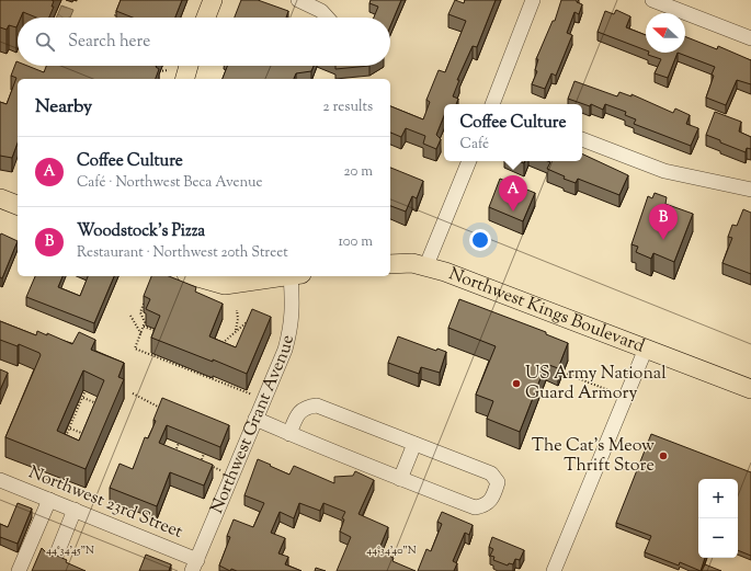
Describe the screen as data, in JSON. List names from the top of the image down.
{
  "streets": {
    "main road": ["Northwest Kings Boulevard"],
    "street": ["Northwest Grant Avenue", "Northwest 23rd Street"]
  },
  "crossings": [
    ["Northwest Grant Avenue", "Northwest 23rd Street"]
  ],
  "places": ["US Army National Guard Armory", "The Cat's Meow Thrift Store"],
  "north": "left",
  "page": {
    "search": "Search here",
    "heading": ["Nearby", "2 results"],
    "popup": ["Coffee Culture", "Café"],
    "list": [
      {
        "mark": "A",
        "name": "Coffee Culture",
        "note": "Café · Northwest Beca Avenue",
        "value": "20 m"
      },
      {
        "mark": "B",
        "name": "Woodstock's Pizza",
        "note": "Restaurant · Northwest 20th Street",
        "value": "100 m"
      }
    ],
    "pins": ["A", "B"],
    "map_buttons": ["+", "−"]
  },
  "coordinates": ["44°34'45\"N", "44°34'40\"N"]
}
